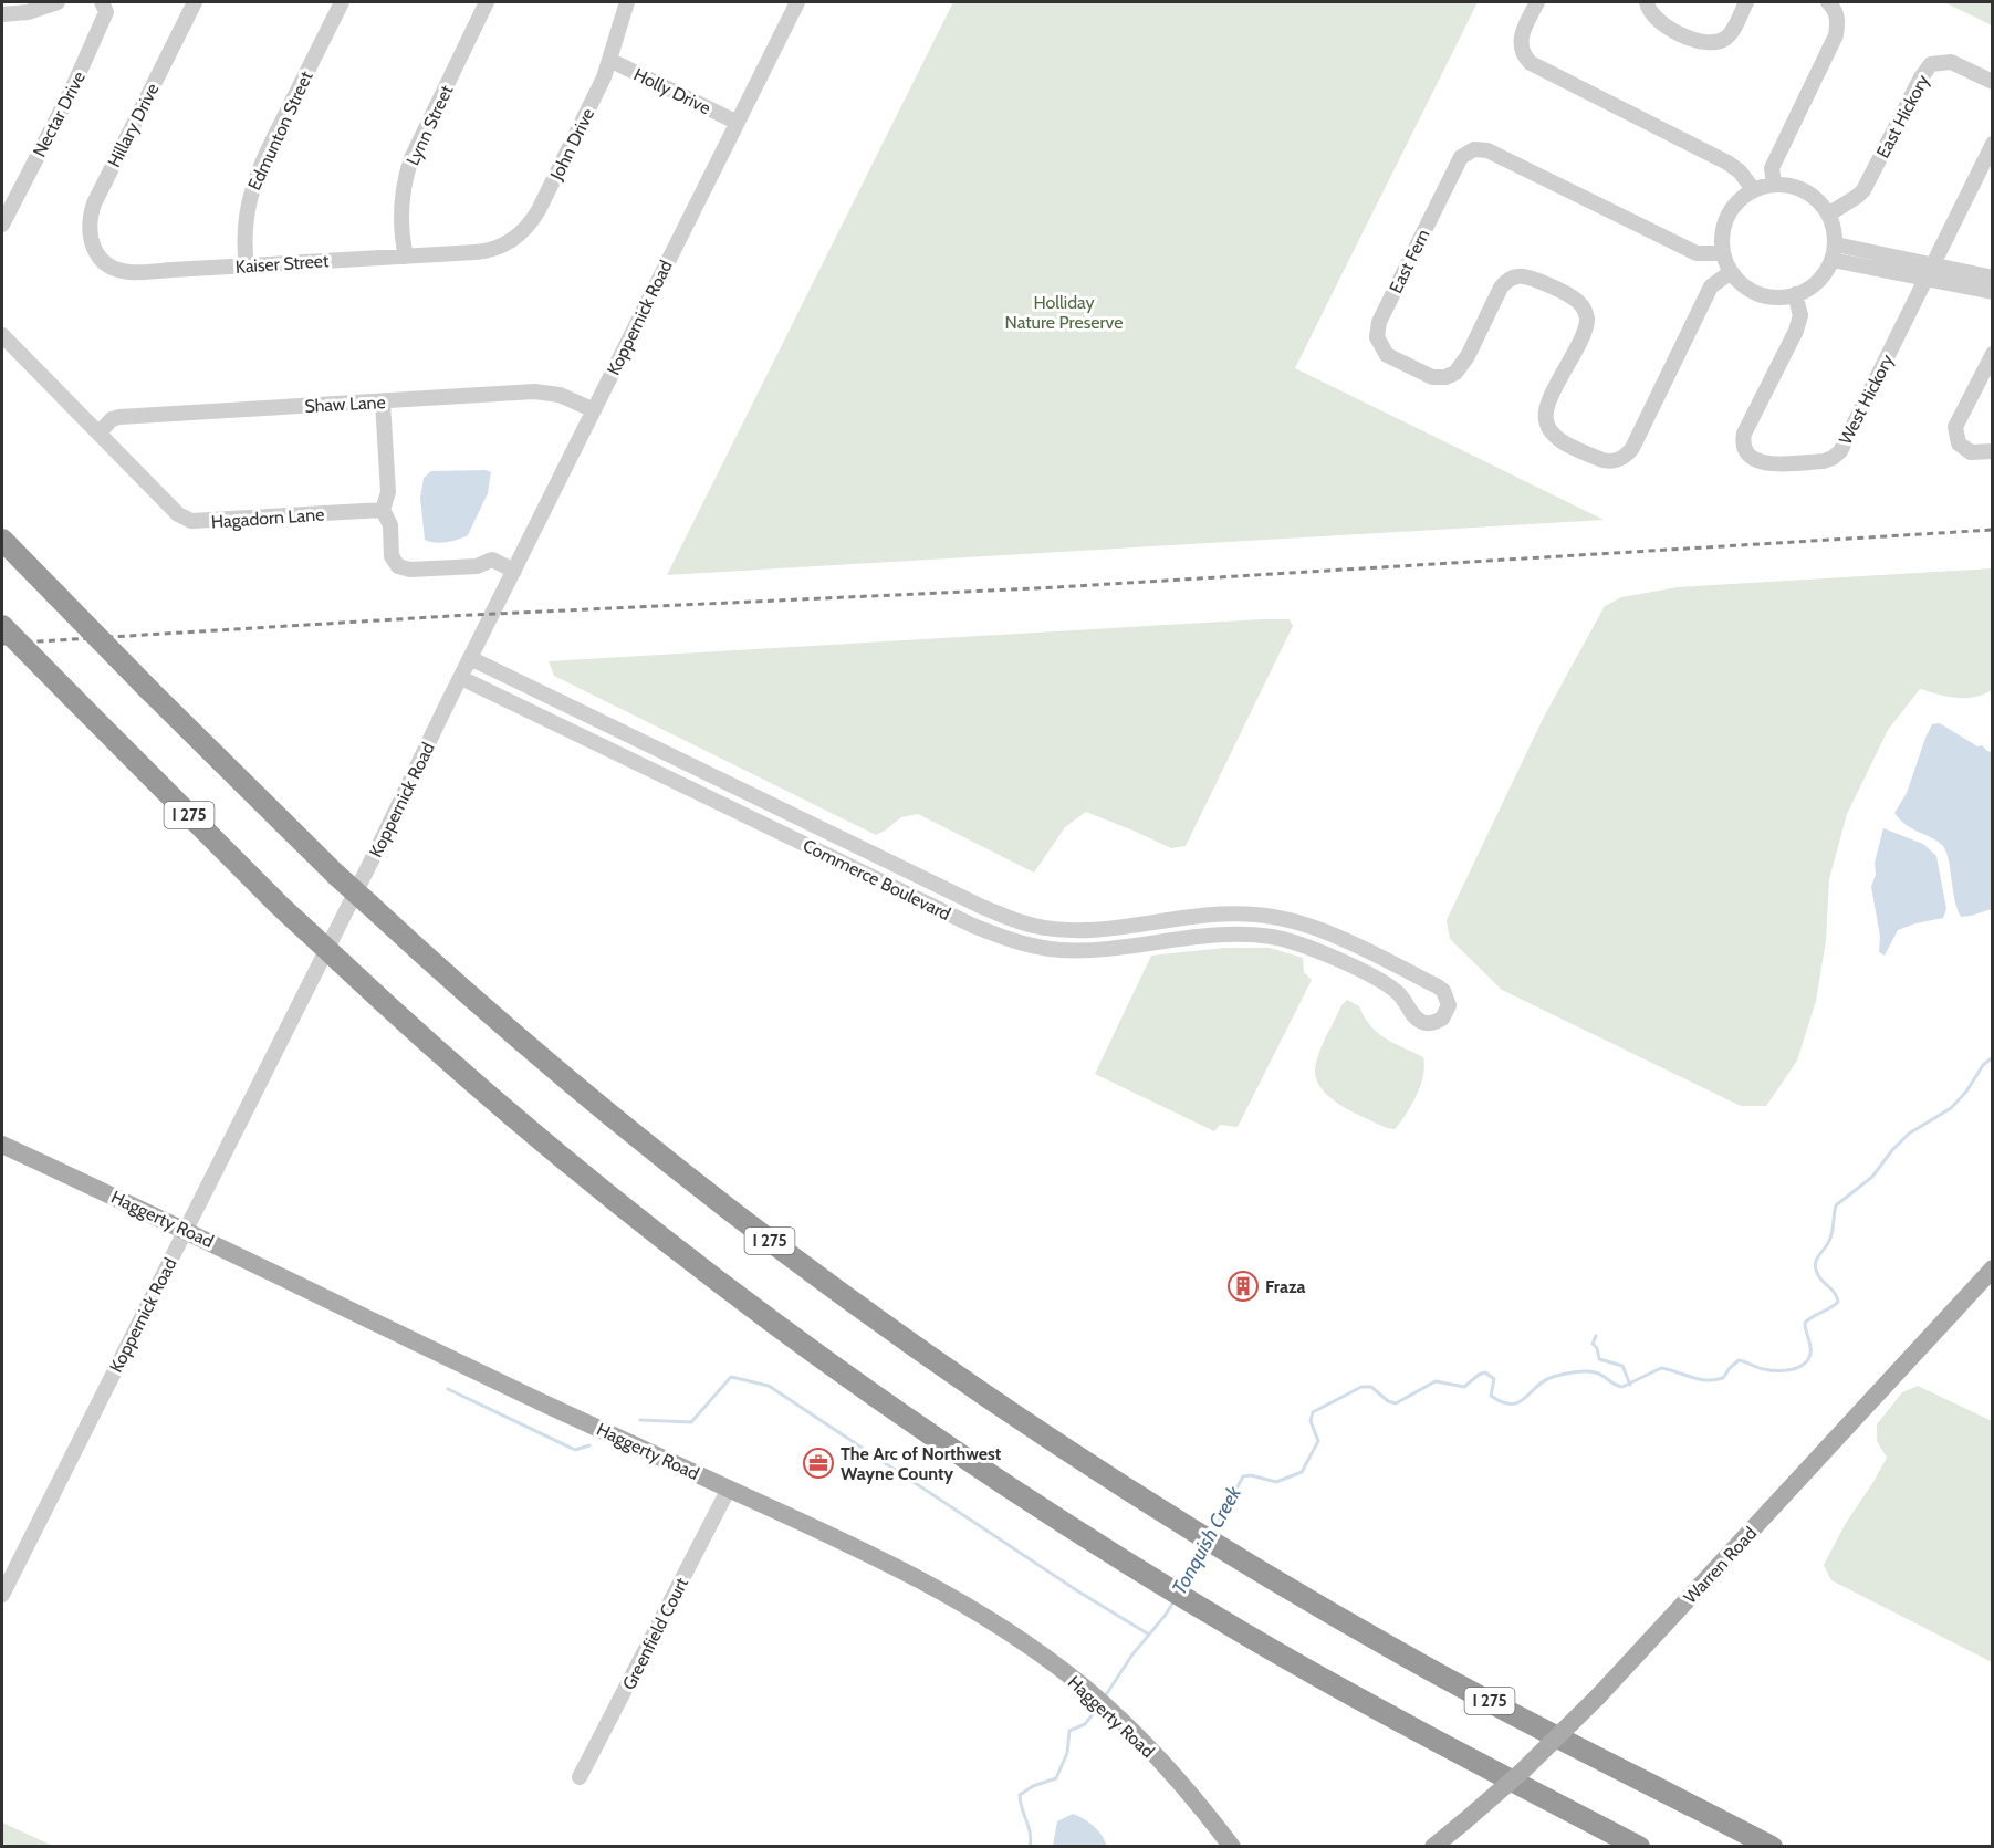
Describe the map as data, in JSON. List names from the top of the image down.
{
  "streets": {
    "highway": ["I 275"],
    "main road": ["Haggerty Road", "Warren Road"],
    "street": [
      "Holly Drive",
      "Nectar Drive",
      "East Hickory",
      "Hillary Drive",
      "Lynn Street",
      "Edmunton Street",
      "John Drive",
      "East Fern",
      "Kaiser Street",
      "Koppernick Road",
      "West Hickory",
      "Shaw Lane",
      "Hagadorn Lane",
      "Commerce Boulevard",
      "Greenfield Court"
    ]
  },
  "crossings": [
    ["Holly Drive", "John Drive"],
    ["Holly Drive", "Koppernick Road"],
    ["East Hickory", "East Fern"],
    ["East Hickory", "West Hickory"],
    ["Hillary Drive", "Kaiser Street"],
    ["Lynn Street", "Kaiser Street"],
    ["Edmunton Street", "Kaiser Street"],
    ["John Drive", "Kaiser Street"],
    ["East Fern", "West Hickory"],
    ["Koppernick Road", "Shaw Lane"],
    ["Koppernick Road", "Commerce Boulevard"],
    ["Koppernick Road", "Haggerty Road"],
    ["Shaw Lane", "Hagadorn Lane"],
    ["Haggerty Road", "Greenfield Court"]
  ],
  "water": ["Tonquish Creek"],
  "parks": ["Holliday Nature Preserve"],
  "places": {
    "building": ["Fraza"],
    "office": ["The Arc of Northwest Wayne County"]
  }
}
